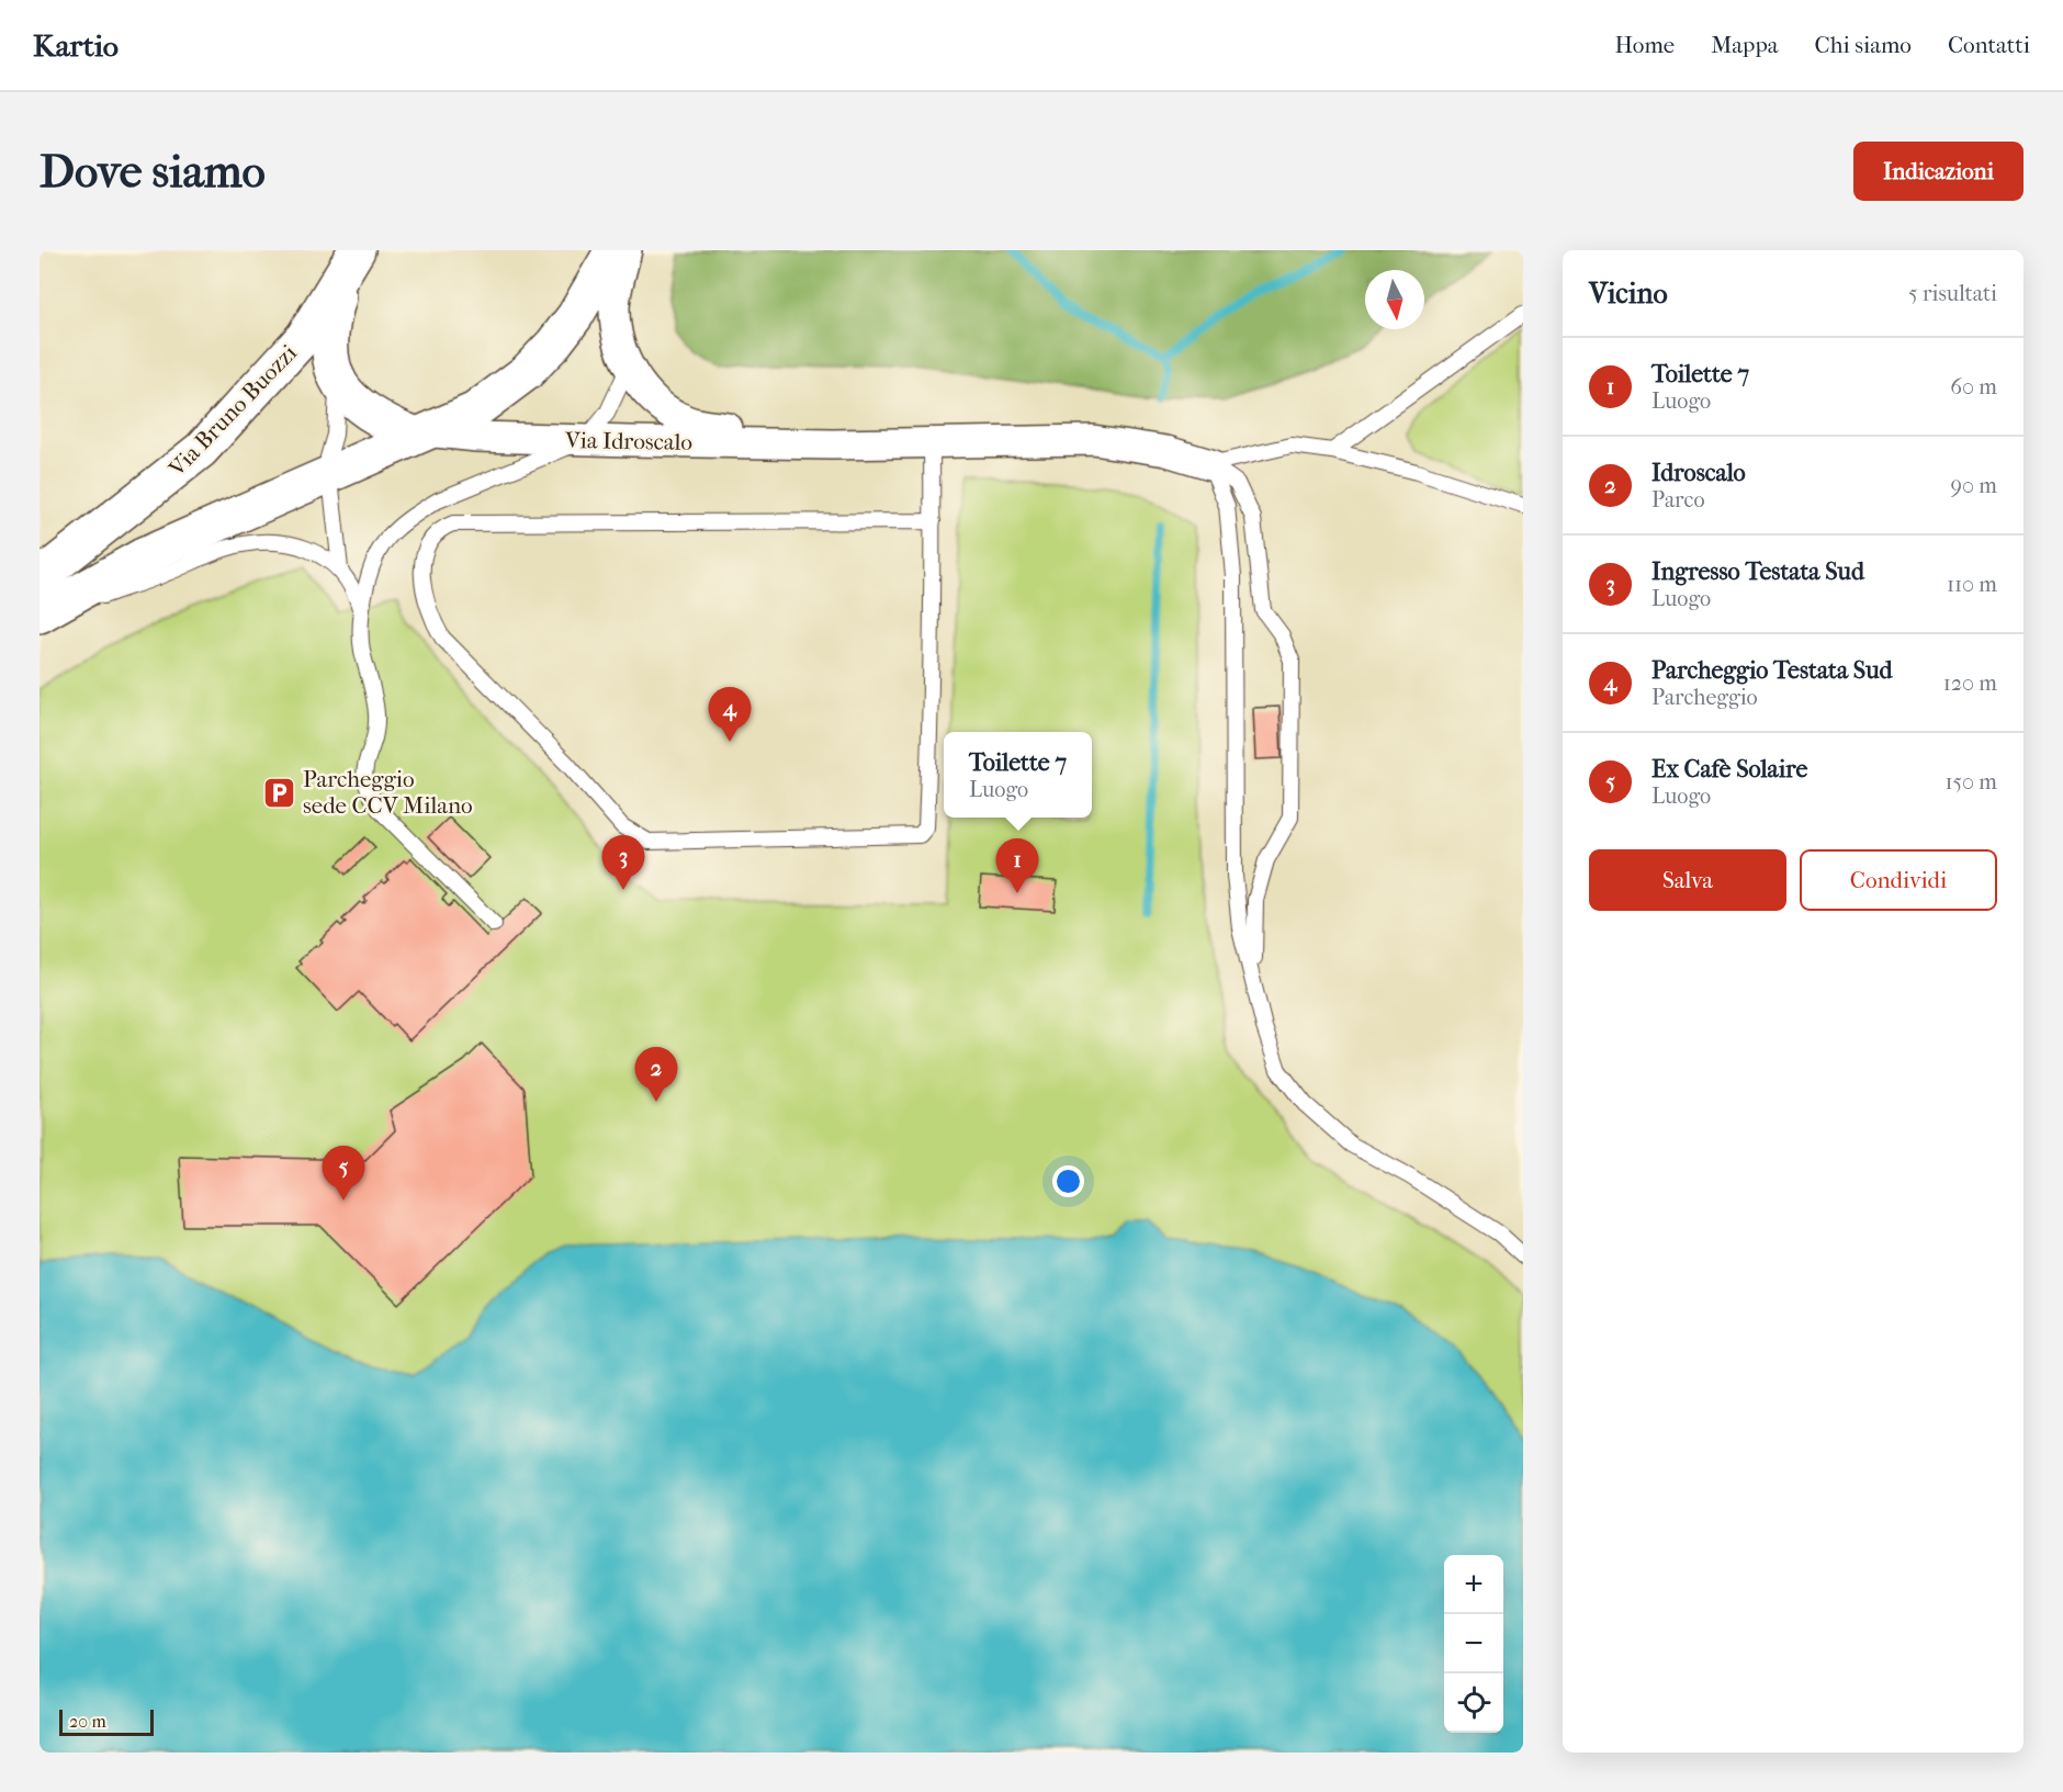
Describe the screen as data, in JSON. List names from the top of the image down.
{
  "streets": {
    "main road": ["Via Bruno Buozzi"],
    "street": ["Via Idroscalo"]
  },
  "places": {
    "parking": ["Parcheggio sede CCV Milano"]
  },
  "scale_bar": "20 m",
  "north": "bottom",
  "page": {
    "header": "Kartio",
    "nav": [
      "Home",
      "Mappa",
      "Chi siamo",
      "Contatti"
    ],
    "buttons": [
      "Indicazioni",
      ["Salva", "Condividi"]
    ],
    "title": "Dove siamo",
    "heading": ["Vicino", "5 risultati"],
    "list": [
      {
        "mark": "1",
        "name": "Toilette 7",
        "note": "Luogo",
        "value": "60 m"
      },
      {
        "mark": "2",
        "name": "Idroscalo",
        "note": "Parco",
        "value": "90 m"
      },
      {
        "mark": "3",
        "name": "Ingresso Testata Sud",
        "note": "Luogo",
        "value": "110 m"
      },
      {
        "mark": "4",
        "name": "Parcheggio Testata Sud",
        "note": "Parcheggio",
        "value": "120 m"
      },
      {
        "mark": "5",
        "name": "Ex Cafè Solaire",
        "note": "Luogo",
        "value": "150 m"
      }
    ],
    "pins": [
      "4",
      "3",
      "1",
      "2",
      "5"
    ],
    "popup": ["Toilette 7", "Luogo"],
    "map_buttons": ["+", "−"],
    "scale": "20 m"
  }
}
